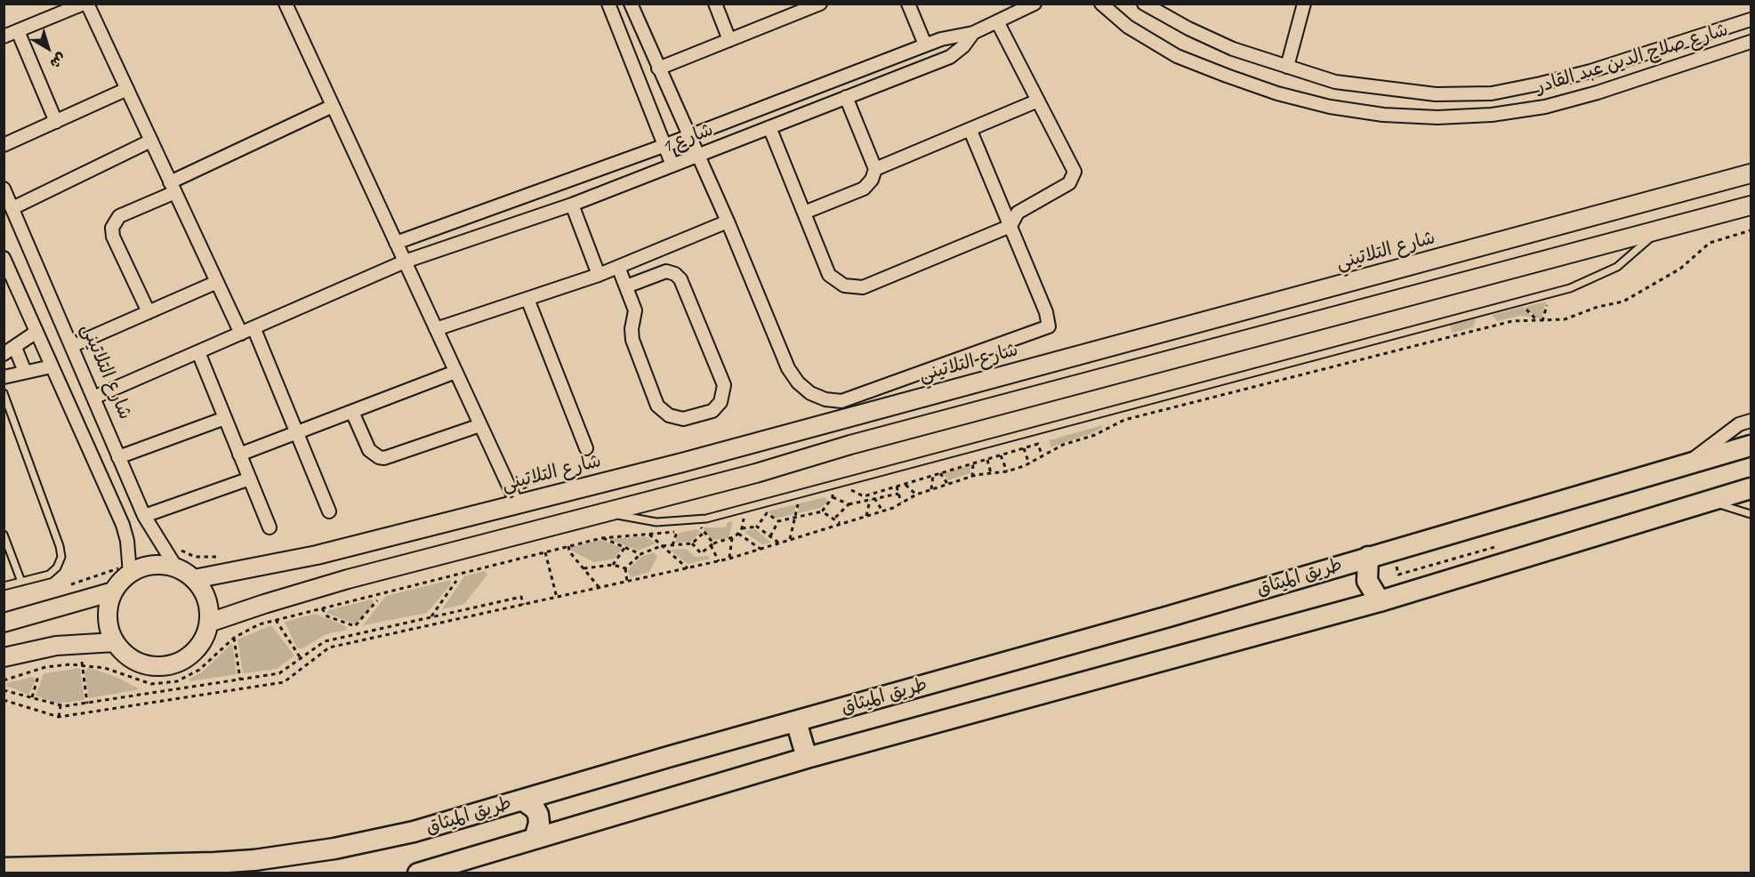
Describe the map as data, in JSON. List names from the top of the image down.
{
  "streets": {
    "main road": ["شارع التلاتيني", "طريق الميثاق"],
    "street": ["شارع صلاح الدين عبد القادر", "شارع 1"]
  },
  "crossings": [
    ["شارع 1", "شارع التلاتيني"]
  ],
  "north": "bottom right"
}
